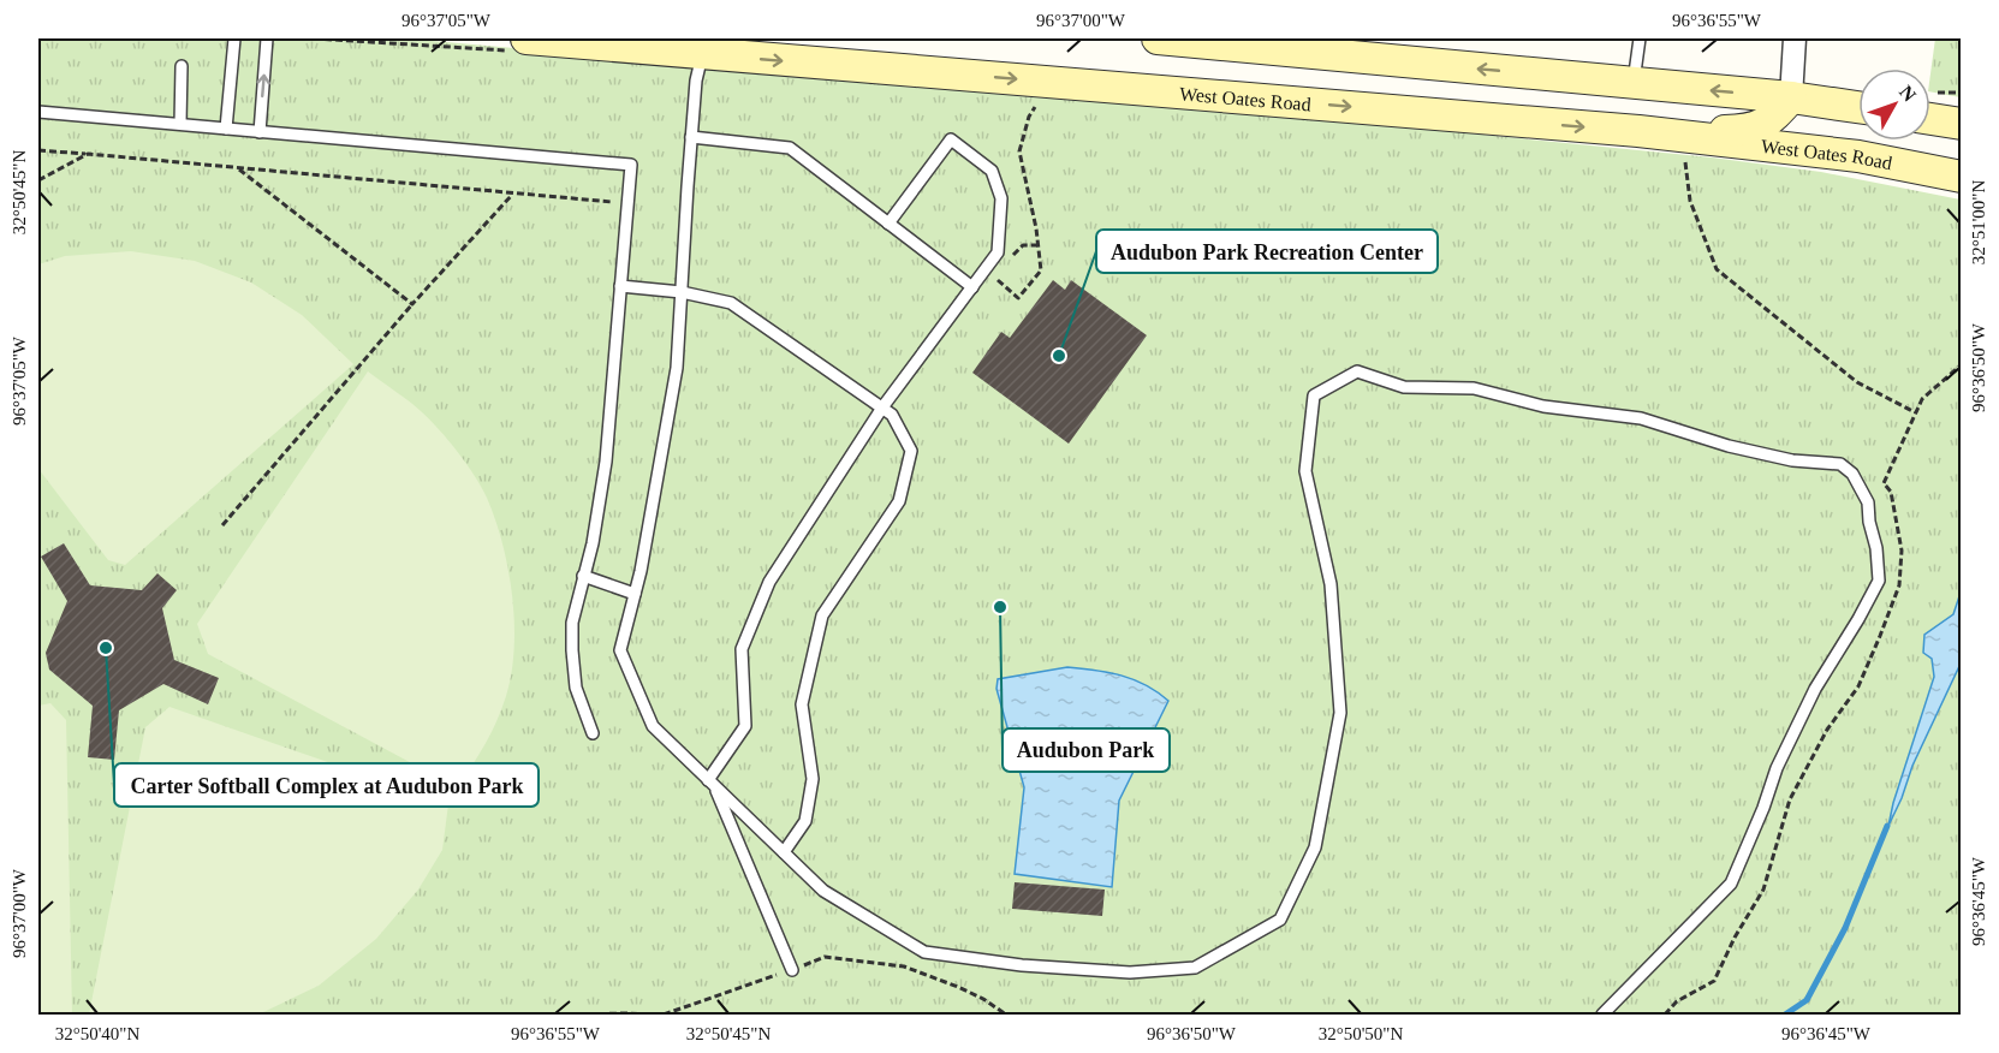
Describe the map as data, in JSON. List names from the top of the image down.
{
  "streets": {
    "main road": ["West Oates Road"]
  },
  "places": ["Audubon Park Recreation Center", "Audubon Park", "Carter Softball Complex at Audubon Park"],
  "north": "top right",
  "coordinates": [
    "96°37'05\"W",
    "96°37'00\"W",
    "96°36'55\"W",
    "32°50'45\"N",
    "32°51'00\"N",
    "96°36'50\"W",
    "96°36'45\"W",
    "32°50'40\"N",
    "32°50'50\"N"
  ]
}
